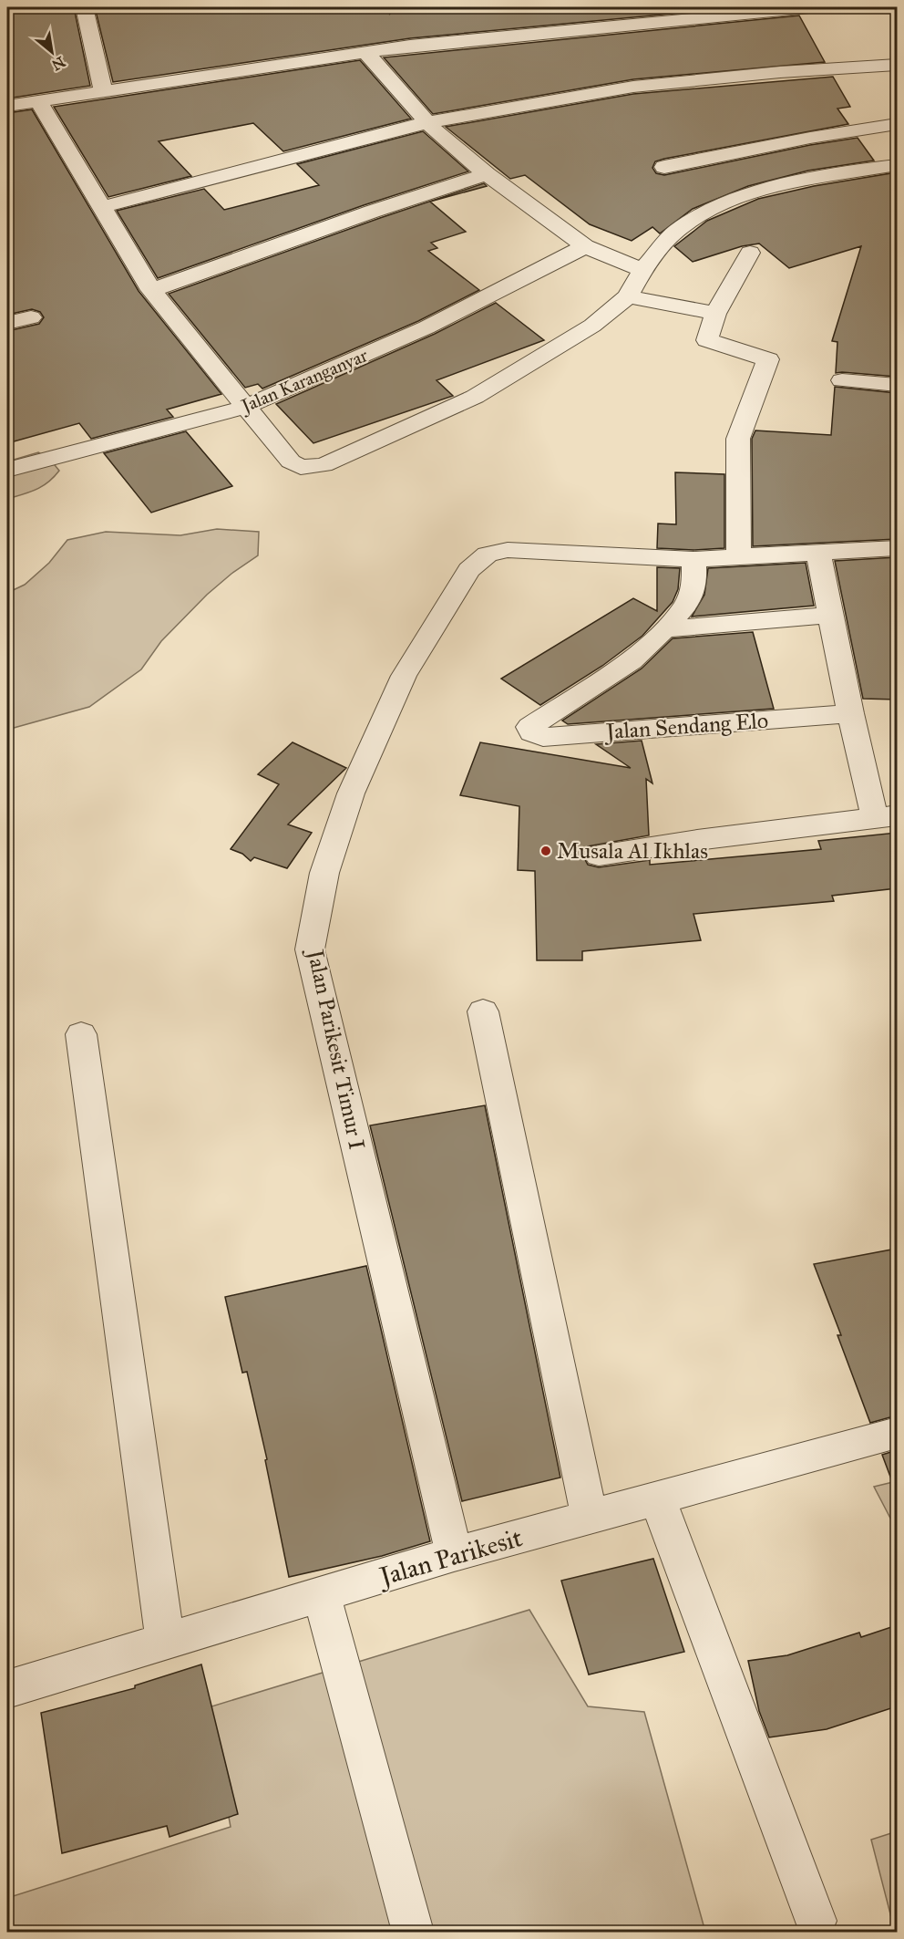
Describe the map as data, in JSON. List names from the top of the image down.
{
  "streets": {
    "street": [
      "Jalan Karanganyar",
      "Jalan Sendang Elo",
      "Jalan Parikesit Timur I",
      "Jalan Parikesit"
    ]
  },
  "crossings": [
    ["Jalan Parikesit Timur I", "Jalan Parikesit"]
  ],
  "places": ["Musala Al Ikhlas"],
  "north": "bottom right"
}
